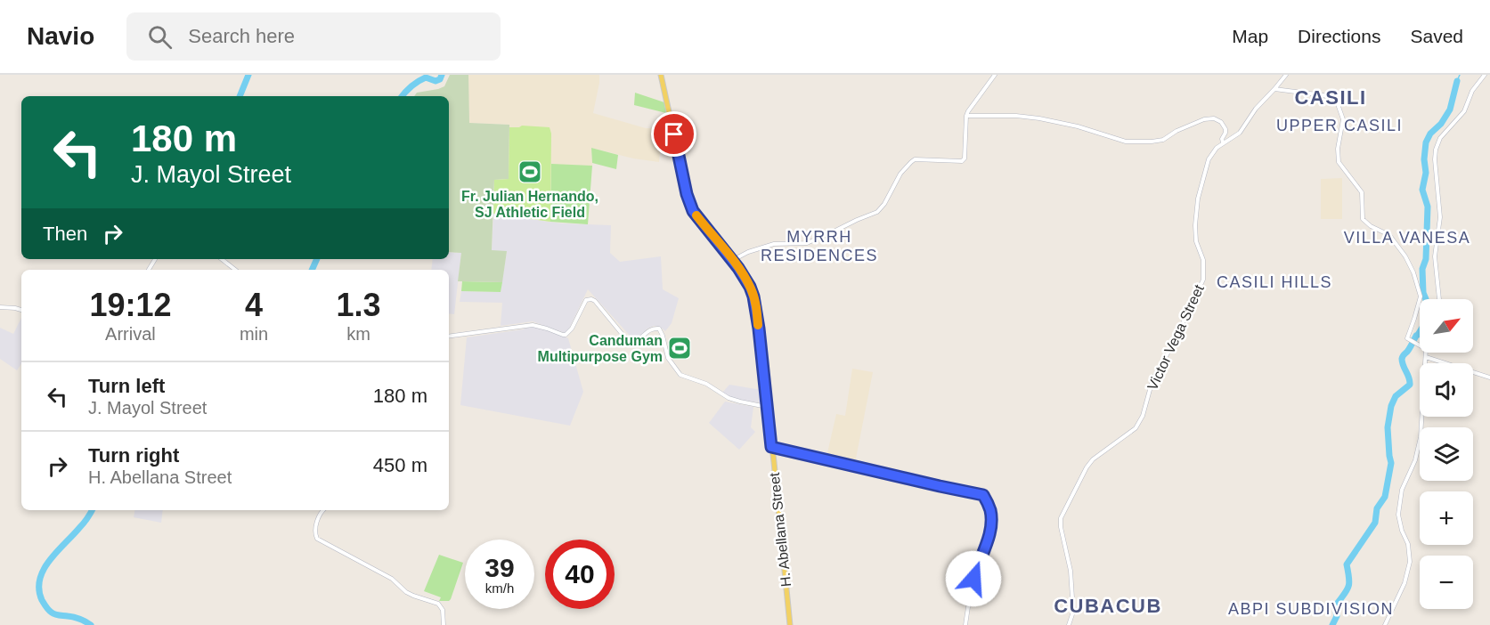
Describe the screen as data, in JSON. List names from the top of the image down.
{
  "streets": {
    "main road": ["H. Abellana Street"],
    "street": ["Victor Vega Street"]
  },
  "districts": [
    "CASILI",
    "UPPER CASILI",
    "MYRRH RESIDENCES",
    "VILLA VANESA",
    "CASILI HILLS",
    "CUBACUB",
    "ABPI SUBDIVISION"
  ],
  "places": {
    "sports": ["Fr. Julian Hernando, SJ Athletic Field", "Canduman Multipurpose Gym"]
  },
  "north": "top right",
  "page": {
    "header": "Navio",
    "search": "Search here",
    "nav": ["Map", "Directions", "Saved"],
    "turn": ["180 m", "J. Mayol Street"],
    "then": "Then",
    "eta": [
      "19:12",
      "Arrival",
      "4",
      "min",
      "1.3",
      "km"
    ],
    "map_buttons": ["+", "−"],
    "list": [
      {
        "name": "Turn left",
        "note": "J. Mayol Street",
        "value": "180 m"
      },
      {
        "name": "Turn right",
        "note": "H. Abellana Street",
        "value": "450 m"
      }
    ],
    "speed": "39 km/h",
    "limit": "40"
  }
}
